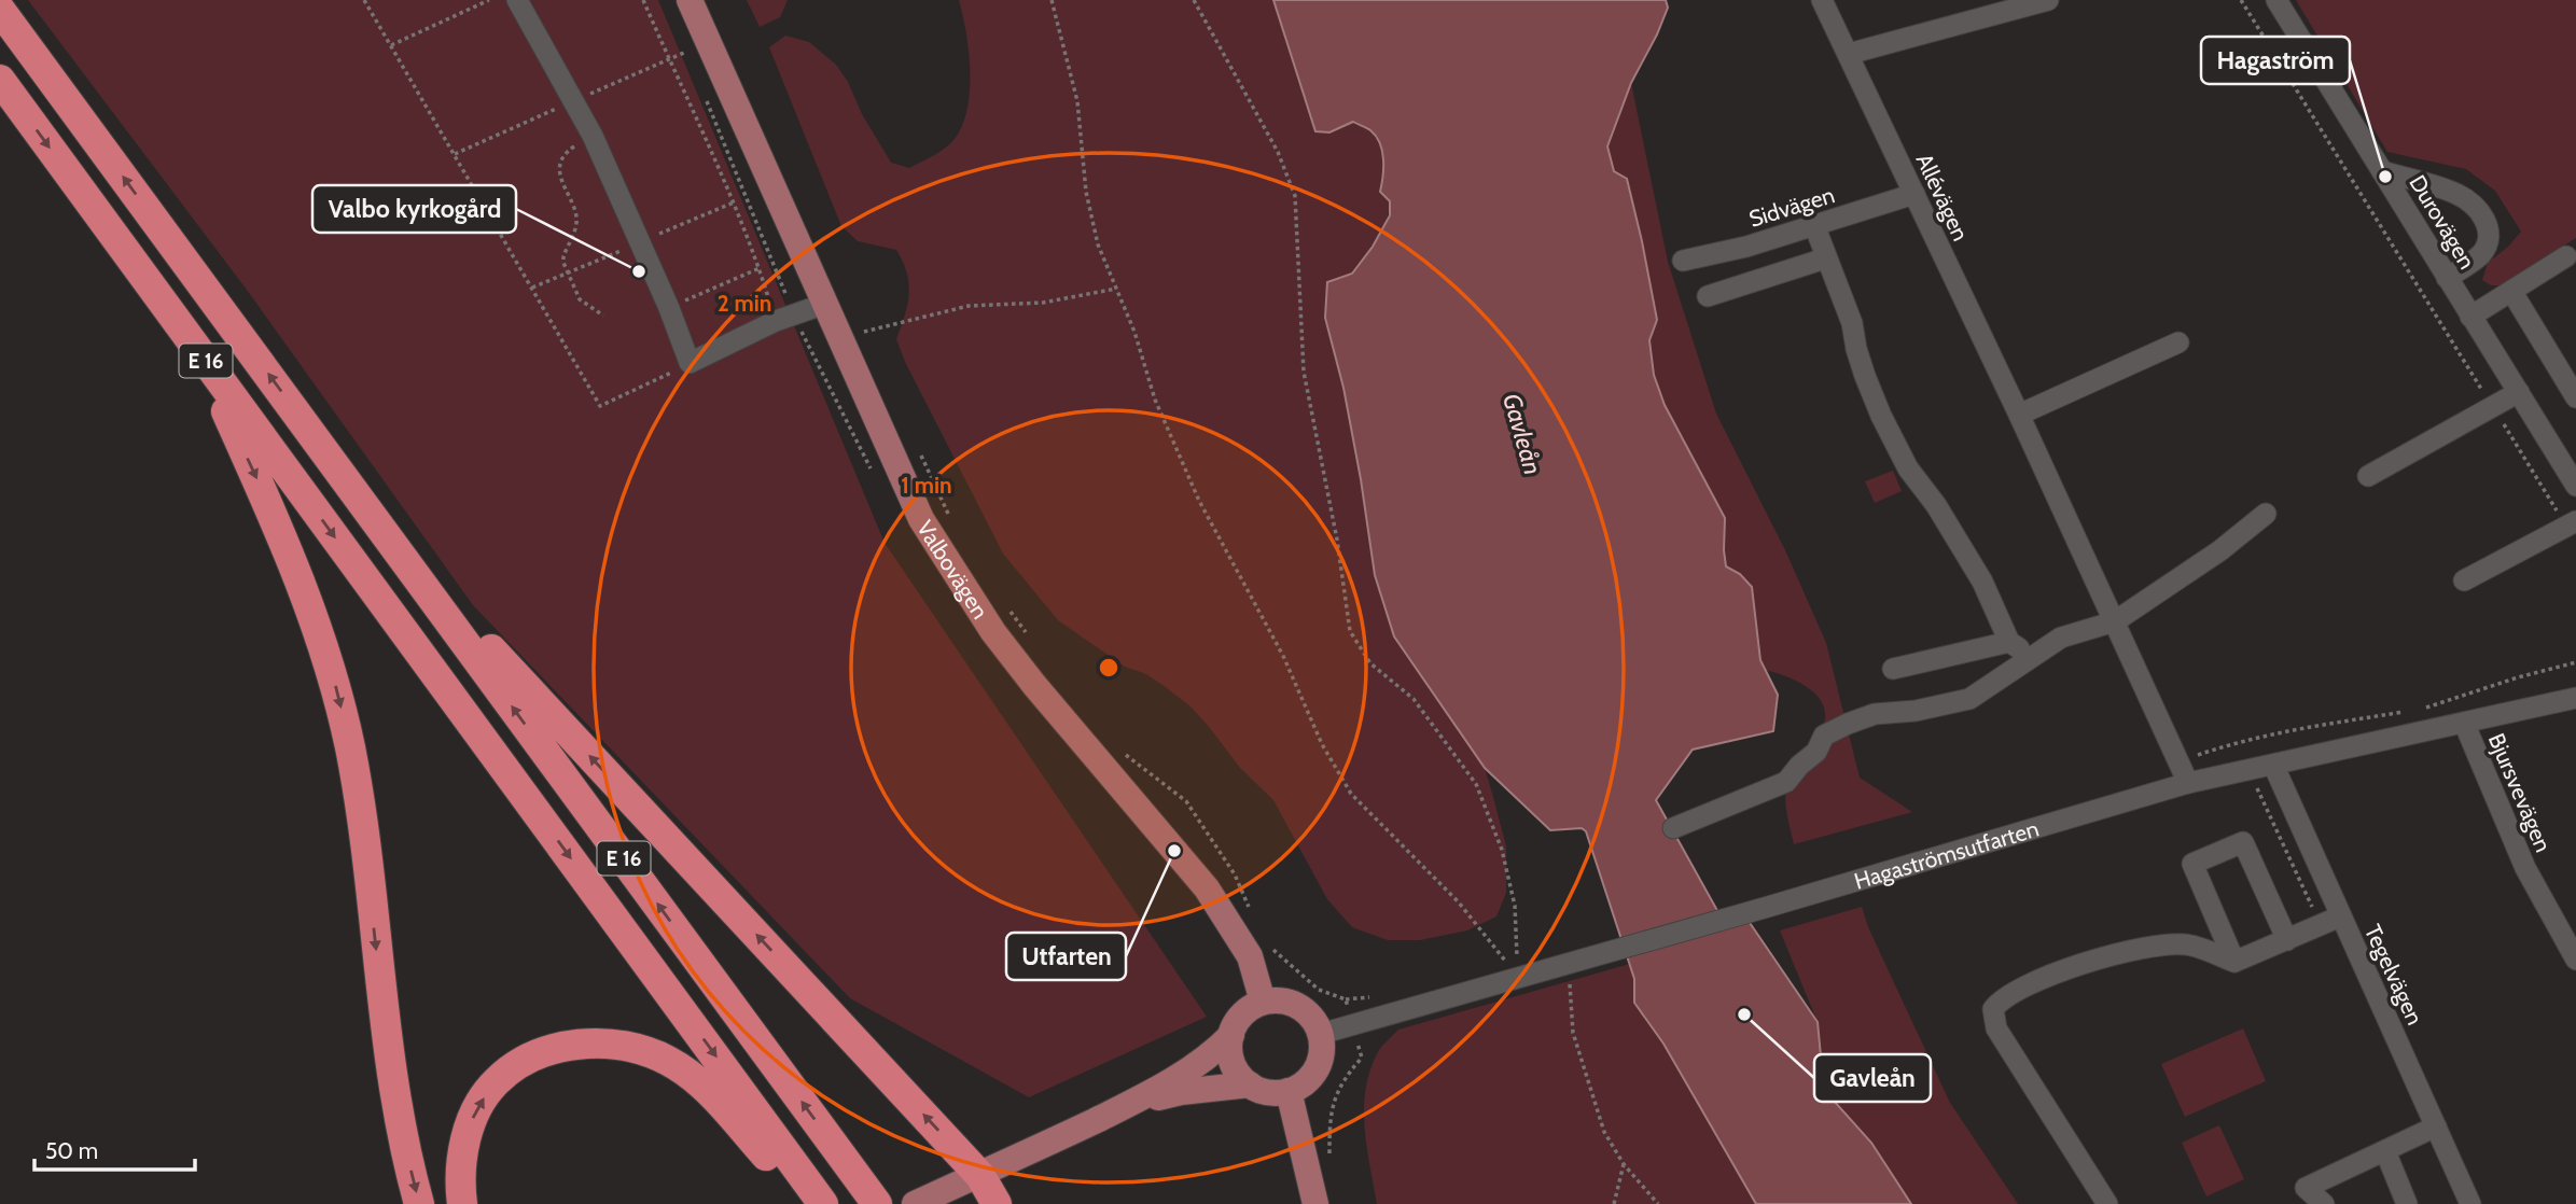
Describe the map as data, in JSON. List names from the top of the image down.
{
  "streets": {
    "highway": ["E 16"],
    "main road": ["Valbovägen"],
    "street": [
      "Allévägen",
      "Sidvägen",
      "Durovägen",
      "Bjursvevägen",
      "Hagaströmsutfarten",
      "Tegelvägen"
    ]
  },
  "crossings": [
    ["Allévägen", "Sidvägen"],
    ["Allévägen", "Hagaströmsutfarten"],
    ["Valbovägen", "Hagaströmsutfarten"],
    ["Bjursvevägen", "Hagaströmsutfarten"],
    ["Hagaströmsutfarten", "Tegelvägen"]
  ],
  "water": ["Gavleån"],
  "places": [
    "Hagaström",
    "Valbo kyrkogård",
    "Utfarten",
    "Gavleån"
  ],
  "scale_bar": "50 m",
  "rings": ["2 min", "1 min"]
}
